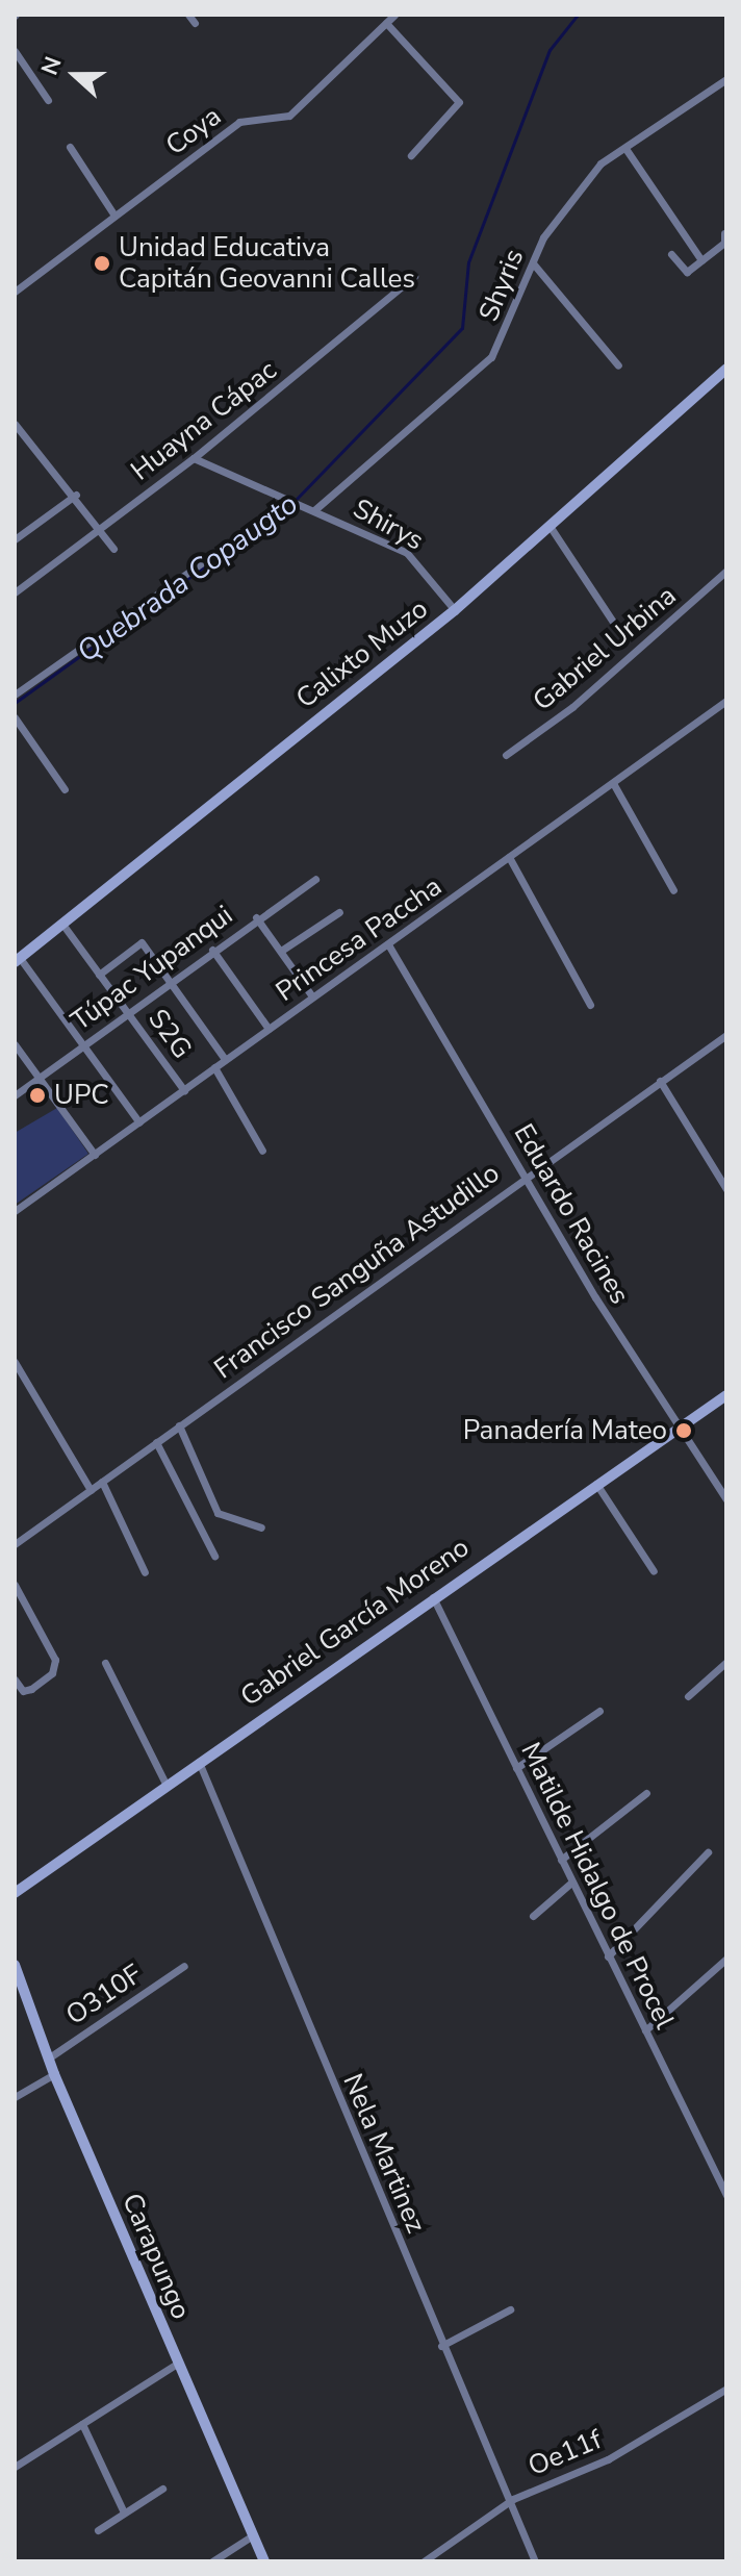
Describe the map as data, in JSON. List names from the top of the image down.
{
  "streets": {
    "street": [
      "Coya",
      "Shyris",
      "Huayna Cápac",
      "Shirys",
      "Gabriel Urbina",
      "Calixto Muzo",
      "Princesa Paccha",
      "Túpac Yupanqui",
      "S2G",
      "Eduardo Racines",
      "Francisco Sanguña Astudillo",
      "Gabriel García Moreno",
      "Matilde Hidalgo de Procel",
      "O310F",
      "Nela Martinez",
      "Carapungo",
      "Oe11f"
    ]
  },
  "crossings": [
    ["Shyris", "Shirys"],
    ["Huayna Cápac", "Shirys"],
    ["Shirys", "Calixto Muzo"],
    ["Calixto Muzo", "S2G"],
    ["Princesa Paccha", "S2G"],
    ["Princesa Paccha", "Eduardo Racines"],
    ["Túpac Yupanqui", "S2G"],
    ["Eduardo Racines", "Francisco Sanguña Astudillo"],
    ["Eduardo Racines", "Gabriel García Moreno"],
    ["Gabriel García Moreno", "Matilde Hidalgo de Procel"],
    ["Gabriel García Moreno", "Nela Martinez"],
    ["O310F", "Carapungo"],
    ["Nela Martinez", "Oe11f"]
  ],
  "water": ["Quebrada Copaugto"],
  "places": ["Unidad Educativa Capitán Geovanni Calles", "UPC", "Panadería Mateo"],
  "north": "left"
}
